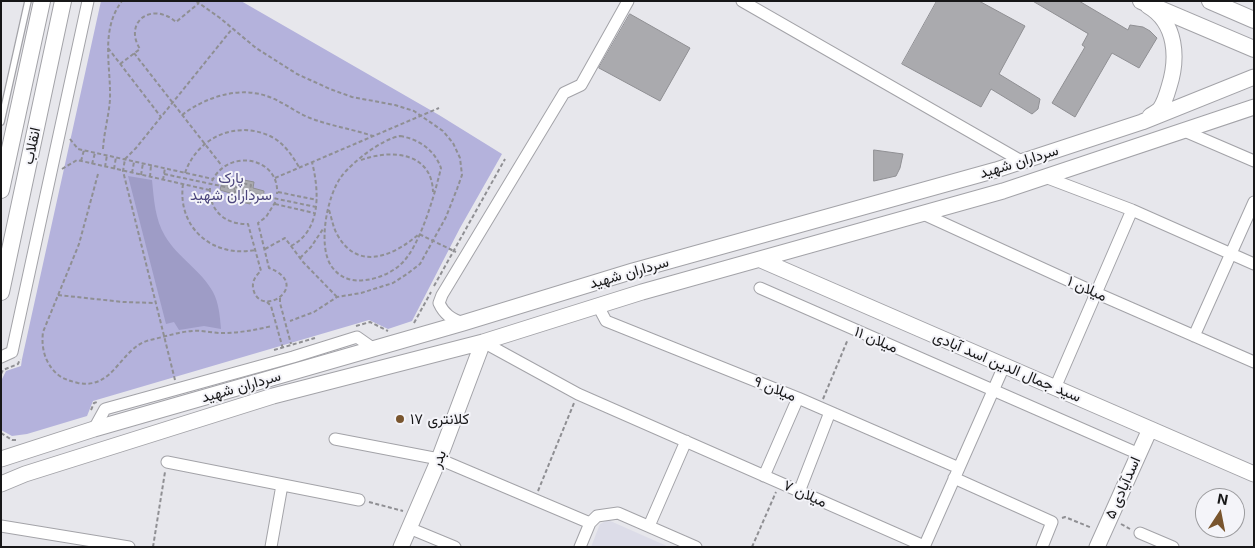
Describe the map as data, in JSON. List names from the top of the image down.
{
  "streets": {
    "main road": ["انقلاب"],
    "street": [
      "سرداران شهید",
      "میلان ۱",
      "میلان ۱۱",
      "سید جمال الدین اسد آبادی",
      "میلان ۹",
      "بدر",
      "اسدآیادی ۵",
      "میلان ۷"
    ]
  },
  "crossings": [
    ["سرداران شهید", "میلان ۱"],
    ["سرداران شهید", "سید جمال الدین اسد آبادی"],
    ["سرداران شهید", "میلان ۹"],
    ["سرداران شهید", "بدر"],
    ["سرداران شهید", "میلان ۷"],
    ["میلان ۱۱", "اسدآیادی ۵"],
    ["سید جمال الدین اسد آبادی", "اسدآیادی ۵"],
    ["بدر", "میلان ۷"]
  ],
  "parks": ["پارک سرداران شهید"],
  "places": ["کلانتری ۱۷"],
  "north": "top"
}
